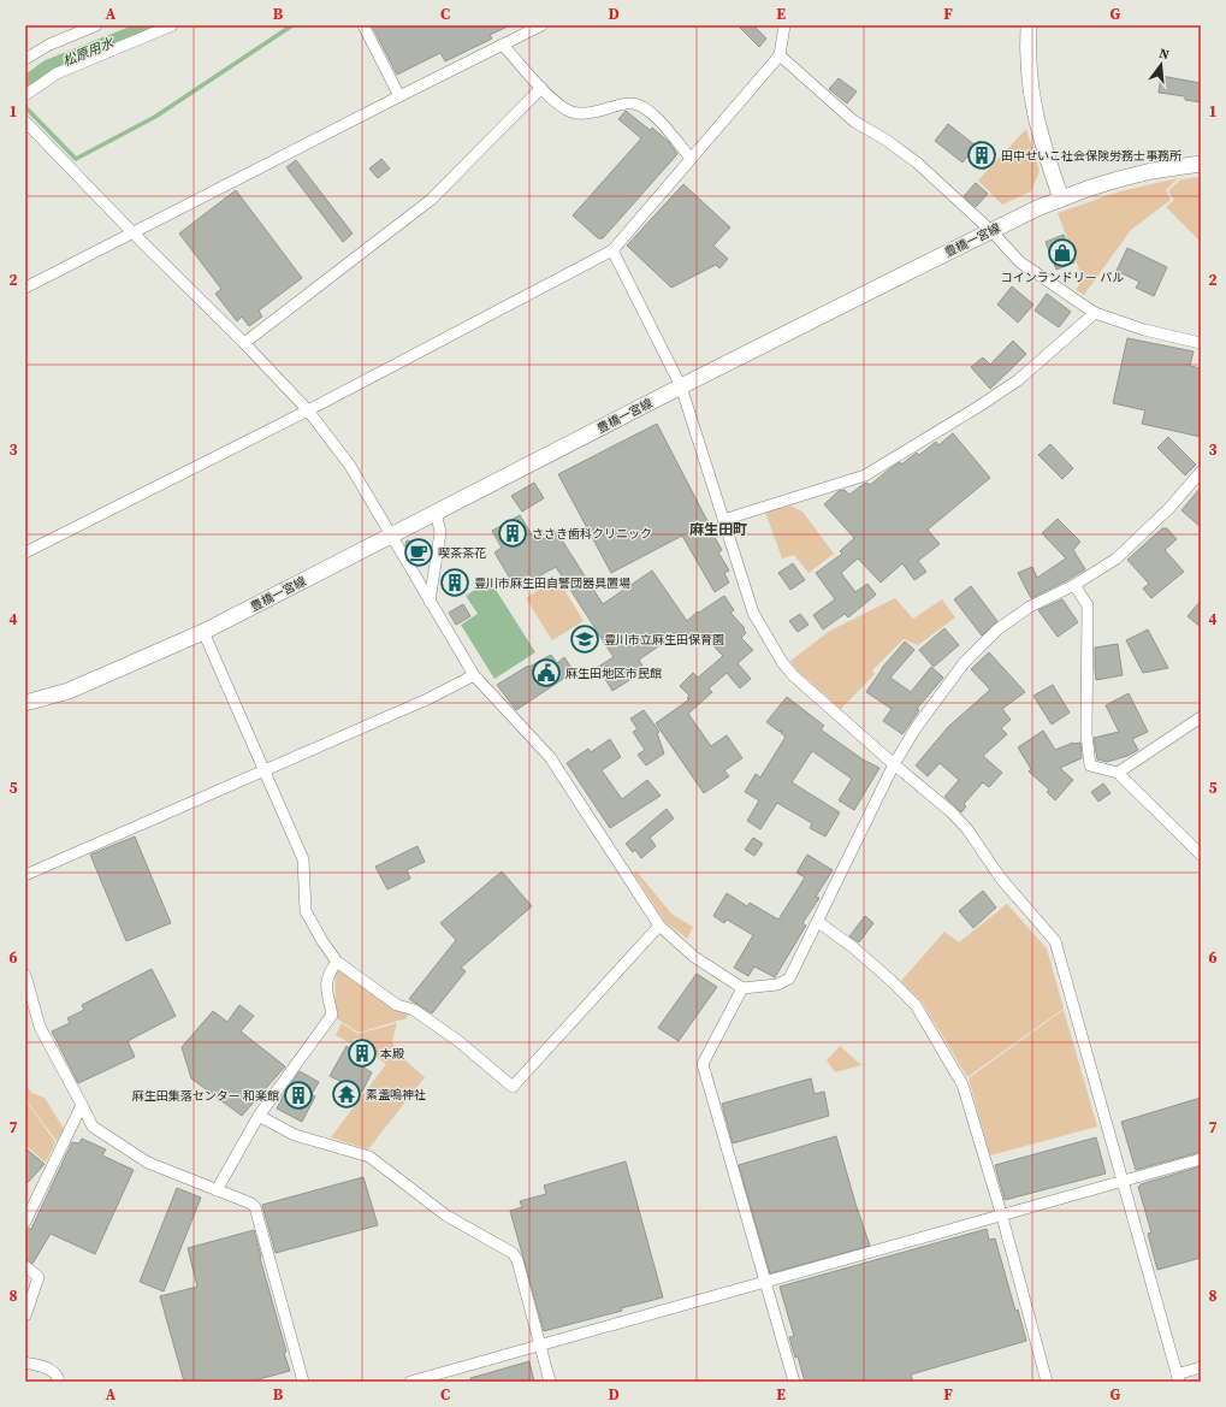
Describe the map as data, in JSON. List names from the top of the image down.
{
  "streets": {
    "main road": ["豊橋一宮線"]
  },
  "districts": ["麻生田町"],
  "water": ["松原用水"],
  "places": {
    "building": [
      "田中せいこ社会保険労務士事務所",
      "ささき歯科クリニック",
      "豊川市麻生田自警団器具置場",
      "本殿",
      "麻生田集落センター 和楽館"
    ],
    "shop": ["コインランドリー パル"],
    "cafe": ["喫茶茶花"],
    "school or university": ["豊川市立麻生田保育園"],
    "public building": ["麻生田地区市民館"],
    "temple": ["素盞嗚神社"]
  },
  "north": "top",
  "grid": {
    "columns": [
      "A",
      "B",
      "C",
      "D",
      "E",
      "F",
      "G"
    ],
    "rows": [
      "1",
      "2",
      "3",
      "4",
      "5",
      "6",
      "7",
      "8"
    ]
  }
}
